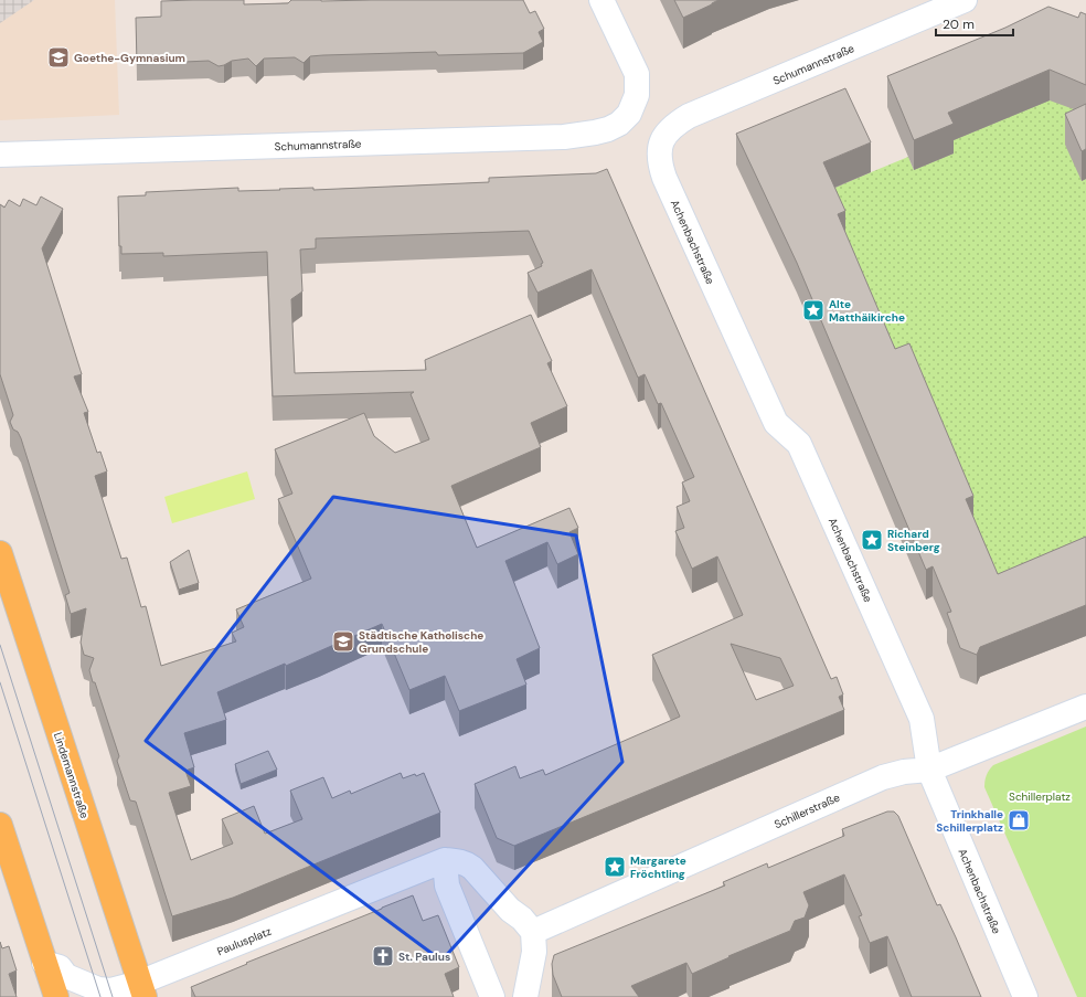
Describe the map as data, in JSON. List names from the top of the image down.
{
  "streets": {
    "main road": ["Lindemannstraße"],
    "street": [
      "Schumannstraße",
      "Achenbachstraße",
      "Schillerstraße",
      "Paulusplatz"
    ]
  },
  "crossings": [
    ["Schumannstraße", "Achenbachstraße"],
    ["Achenbachstraße", "Schillerstraße"],
    ["Lindemannstraße", "Paulusplatz"]
  ],
  "parks": ["Schillerplatz"],
  "places": {
    "school or university": ["Goethe-Gymnasium", "Städtische Katholische Grundschule"],
    "place": ["Alte Matthäikirche", "Richard Steinberg", "Margarete Fröchtling"],
    "shop": ["Trinkhalle Schillerplatz"],
    "church": ["St. Paulus"]
  },
  "scale_bar": "20 m"
}
